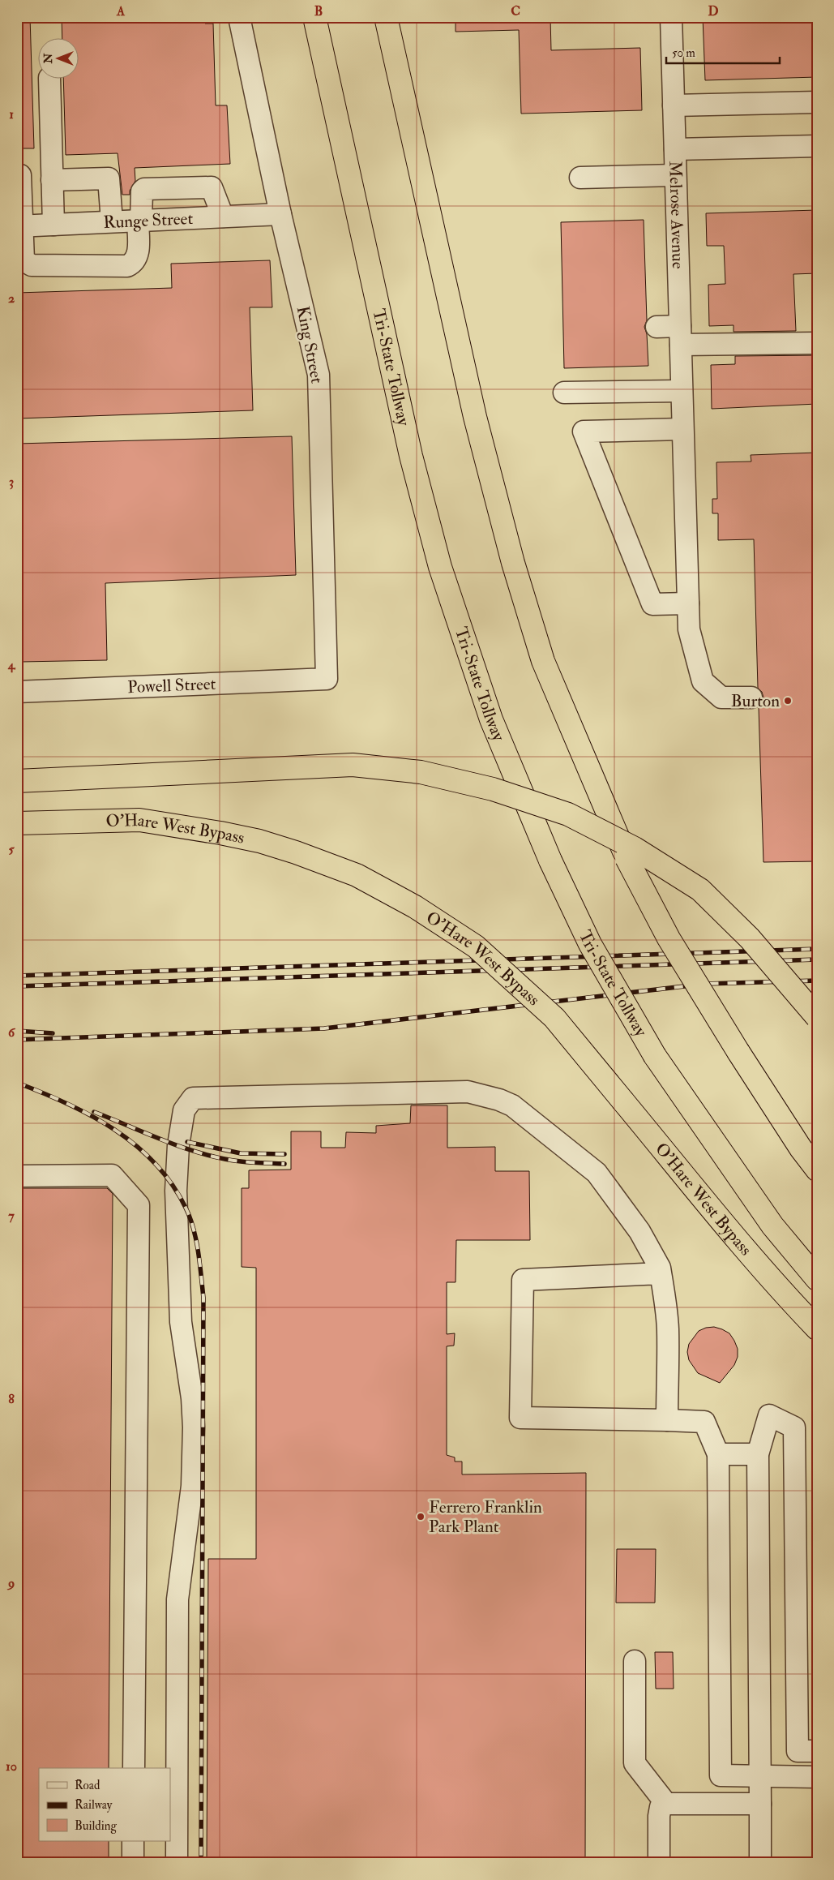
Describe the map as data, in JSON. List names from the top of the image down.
{
  "streets": {
    "highway": ["Tri-State Tollway", "O'Hare West Bypass"],
    "street": [
      "Melrose Avenue",
      "Runge Street",
      "King Street",
      "Powell Street"
    ]
  },
  "crossings": [
    ["Runge Street", "King Street"],
    ["King Street", "Powell Street"]
  ],
  "places": ["Burton", "Ferrero Franklin Park Plant"],
  "legend": ["Road", "Railway", "Building"],
  "scale_bar": "50 m",
  "north": "left",
  "grid": {
    "columns": [
      "A",
      "B",
      "C",
      "D"
    ],
    "rows": [
      "1",
      "2",
      "3",
      "4",
      "5",
      "6",
      "7",
      "8",
      "9",
      "10"
    ]
  }
}
